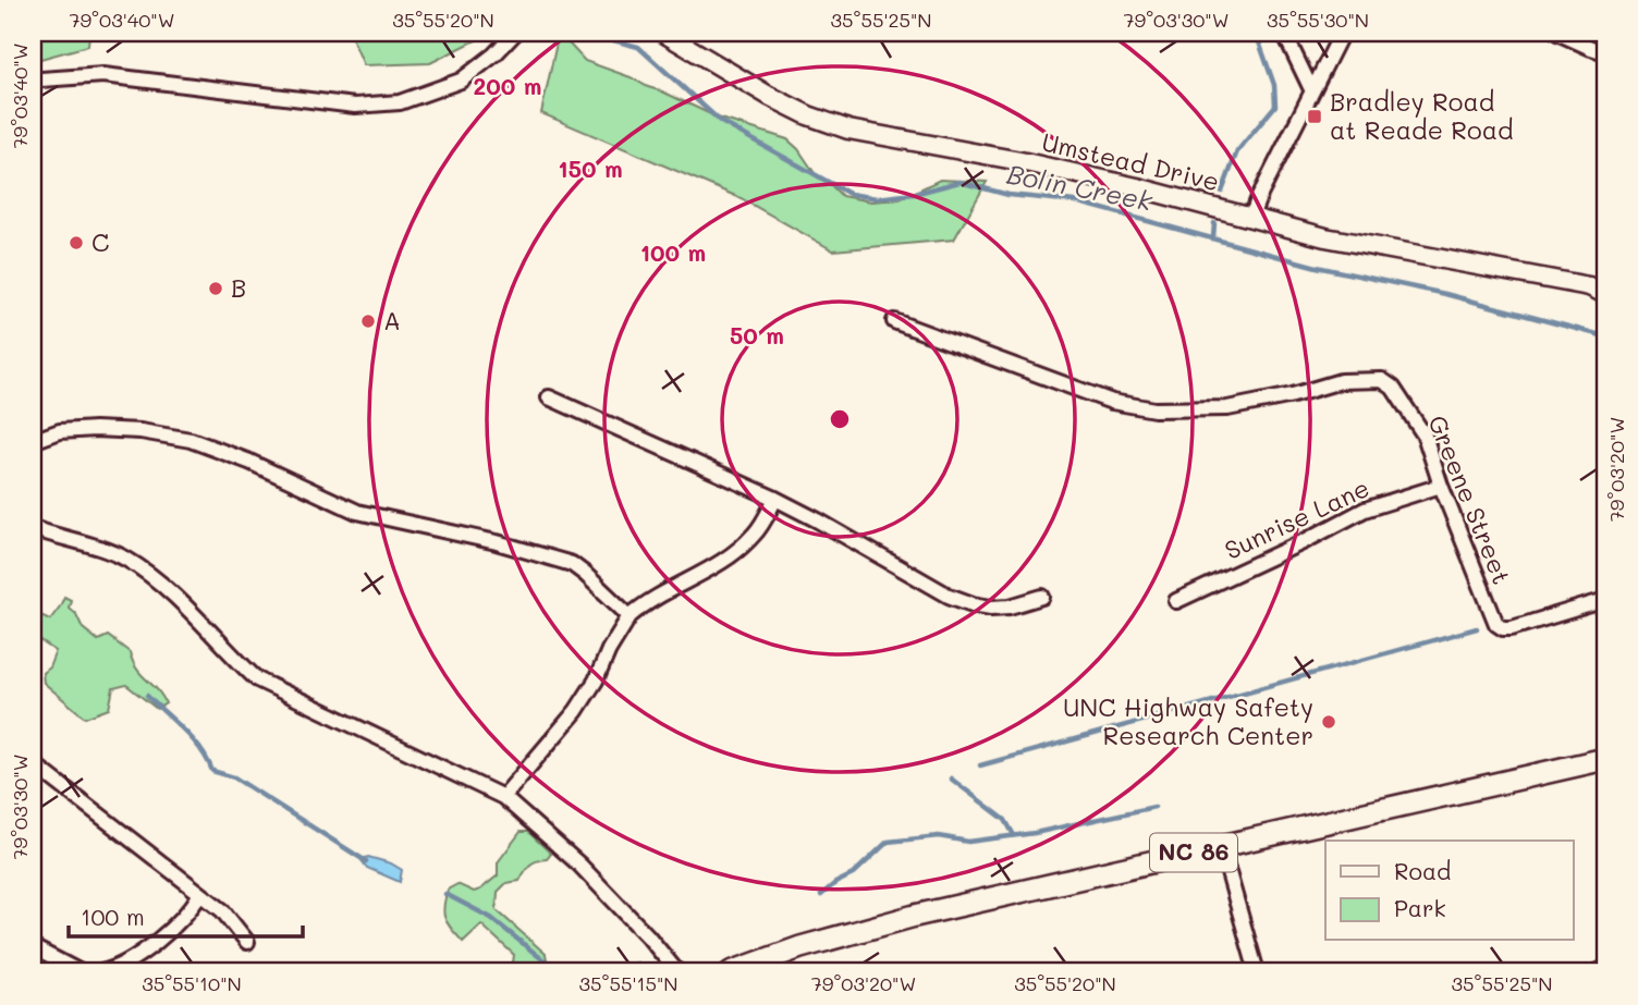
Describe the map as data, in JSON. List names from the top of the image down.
{
  "streets": {
    "main road": ["NC 86"],
    "street": ["Umstead Drive", "Greene Street", "Sunrise Lane"]
  },
  "crossings": [
    ["Greene Street", "Sunrise Lane"]
  ],
  "water": ["Bolin Creek"],
  "places": {
    "transit": ["Bradley Road at Reade Road"],
    "other": [
      "C",
      "B",
      "A",
      "UNC Highway Safety Research Center"
    ]
  },
  "legend": ["Road", "Park"],
  "scale_bar": "100 m",
  "coordinates": [
    "79°03'40\"W",
    "35°55'20\"N",
    "35°55'25\"N",
    "79°03'30\"W",
    "35°55'30\"N",
    "79°03'20\"W",
    "35°55'10\"N",
    "35°55'15\"N"
  ],
  "rings": [
    "200 m",
    "150 m",
    "100 m",
    "50 m"
  ]
}
